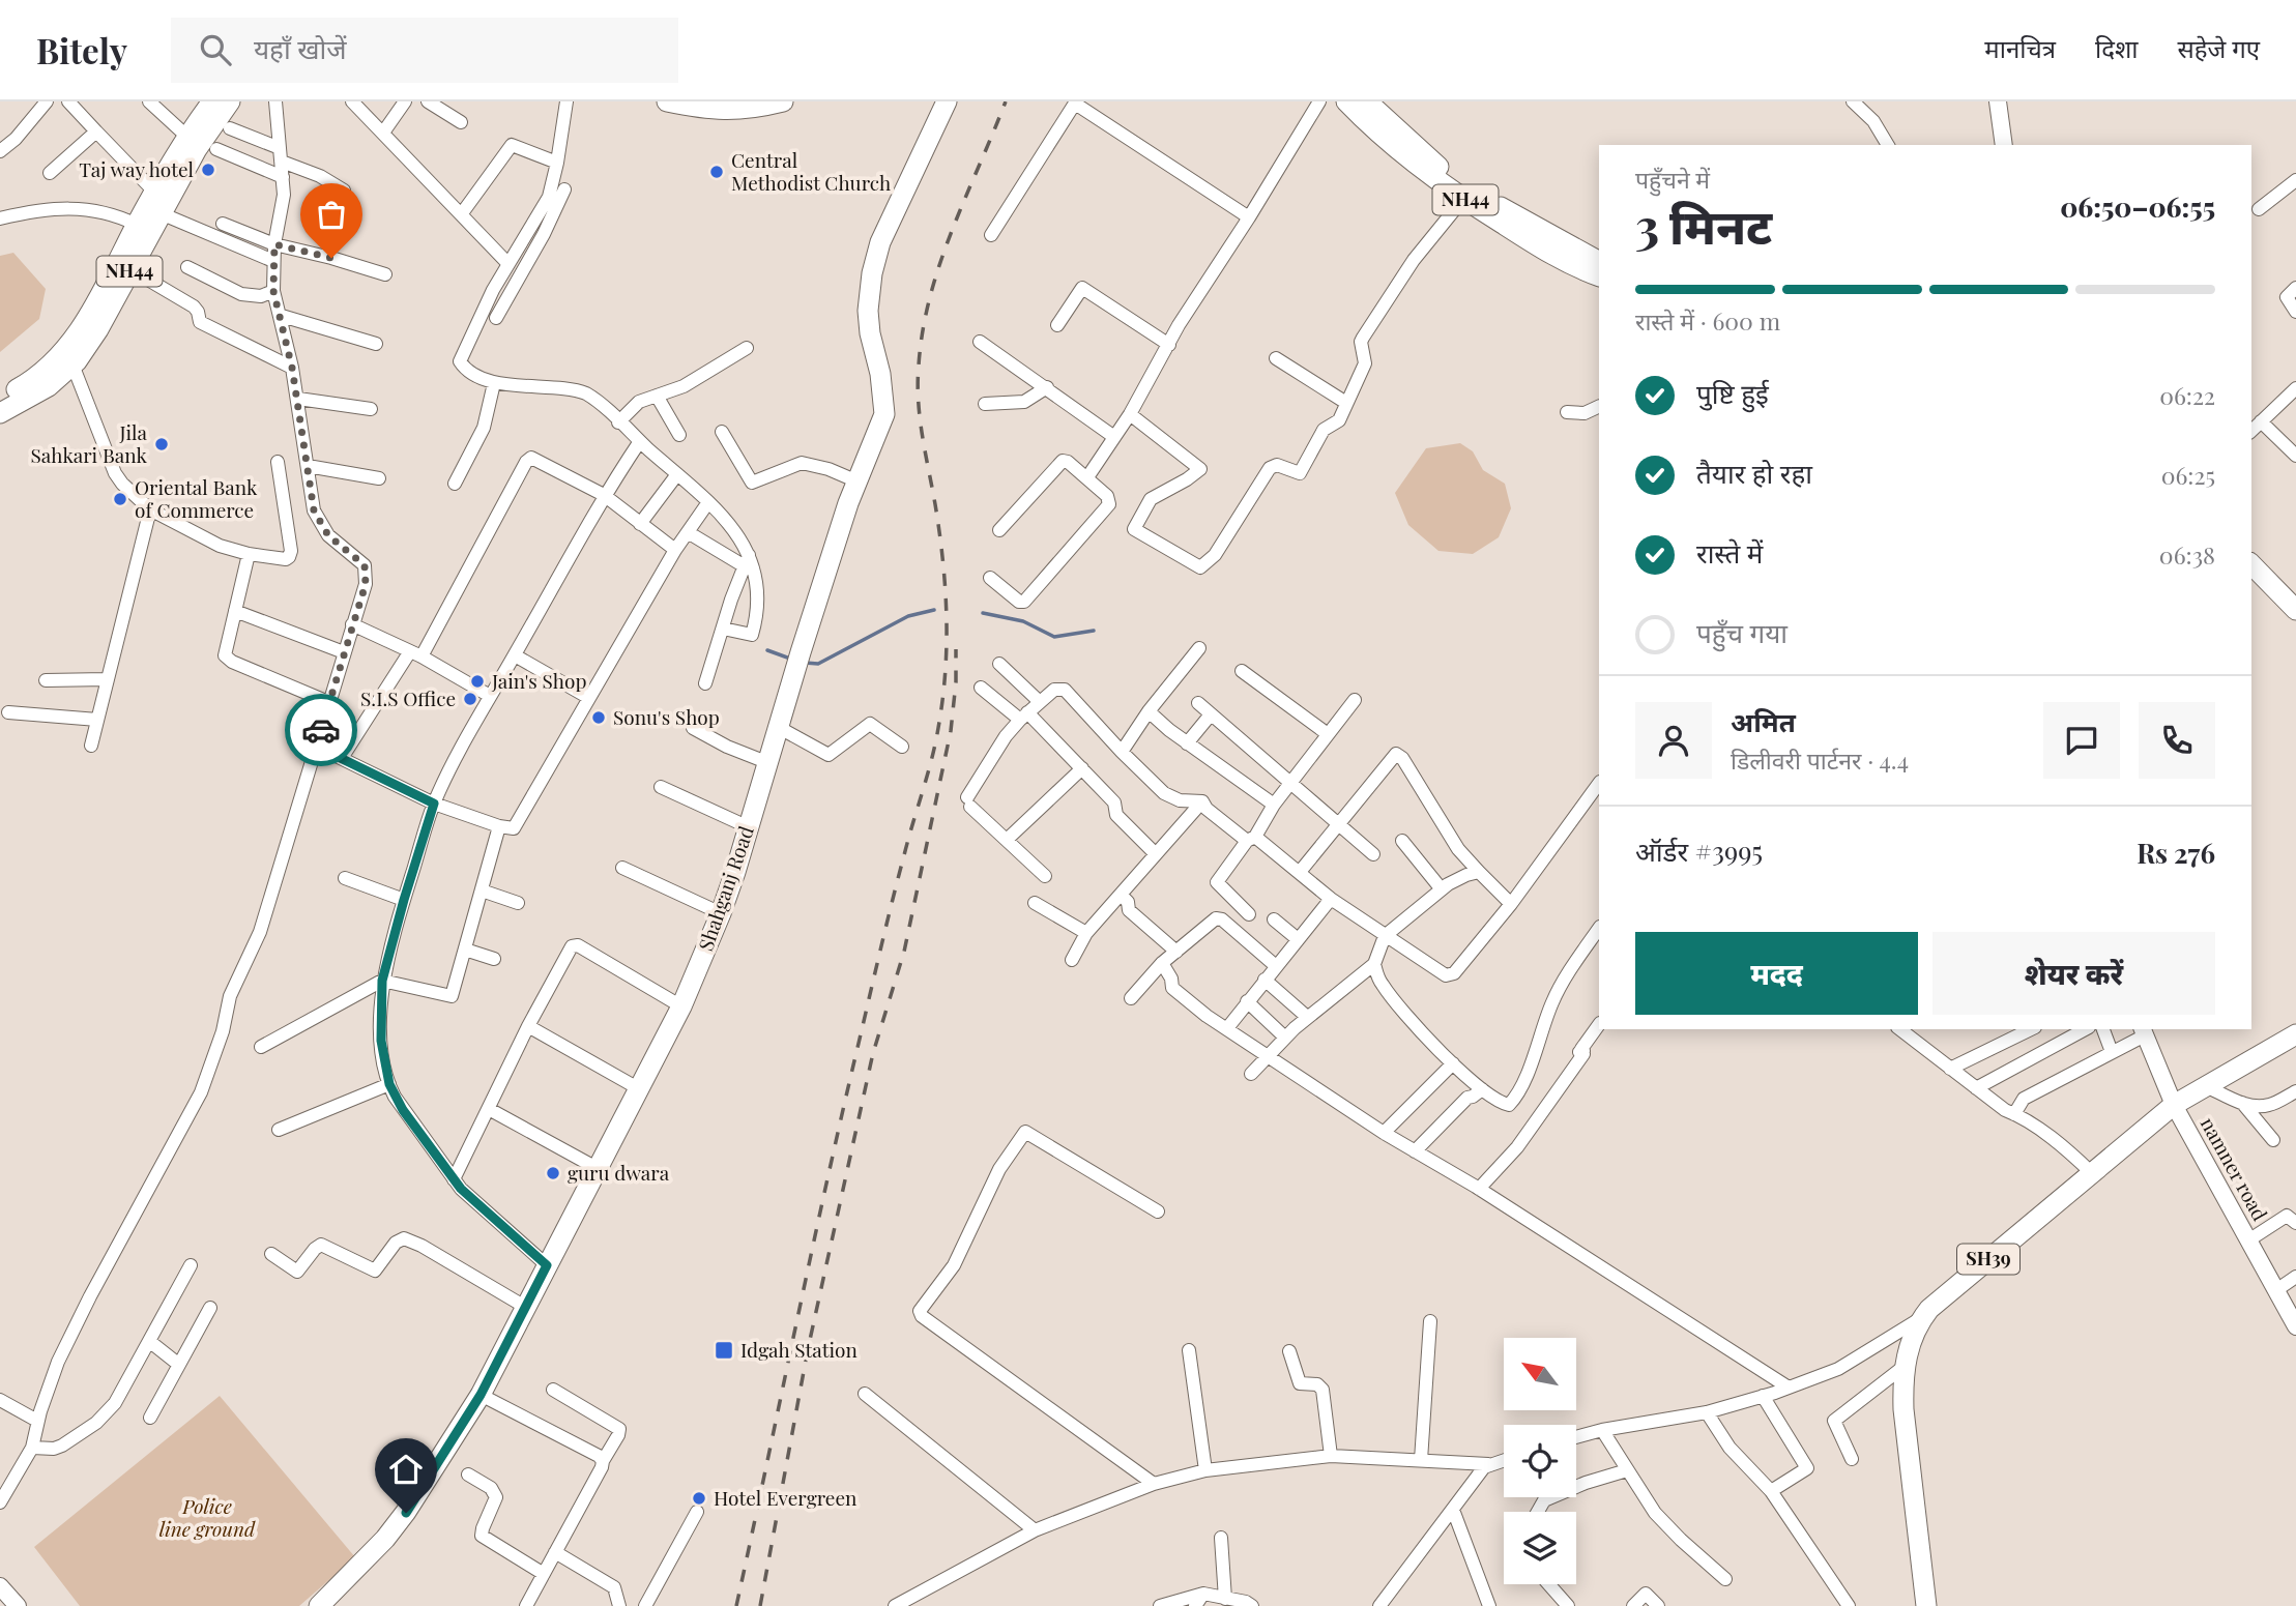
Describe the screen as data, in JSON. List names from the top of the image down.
{
  "streets": {
    "main road": [
      "NH44",
      "Shahganj Road",
      "namner road",
      "SH39"
    ]
  },
  "crossings": [
    ["namner road", "SH39"]
  ],
  "parks": ["Police line ground"],
  "places": {
    "other": [
      "Taj way hotel",
      "Central Methodist Church",
      "Jila Sahkari Bank",
      "Oriental Bank of Commerce",
      "Jain's Shop",
      "S.I.S Office",
      "Sonu's Shop",
      "guru dwara",
      "Hotel Evergreen"
    ],
    "transit": ["Idgah Station"]
  },
  "north": "top left",
  "page": {
    "header": "Bitely",
    "search": "यहाँ खोजें",
    "nav": ["मानचित्र", "दिशा", "सहेजे गए"],
    "heading": ["3 मिनट", "पहुँचने में", "06:50–06:55"],
    "panel": [
      "अमित",
      "डिलीवरी पार्टनर · 4.4",
      "ऑर्डर #3995",
      "Rs 276"
    ],
    "bar": "रास्ते में · 600 m",
    "list": [
      ["पुष्टि हुई", "06:22"],
      ["तैयार हो रहा", "06:25"],
      ["रास्ते में", "06:38"],
      "पहुँच गया"
    ],
    "buttons": ["मदद", "शेयर करें"]
  }
}
